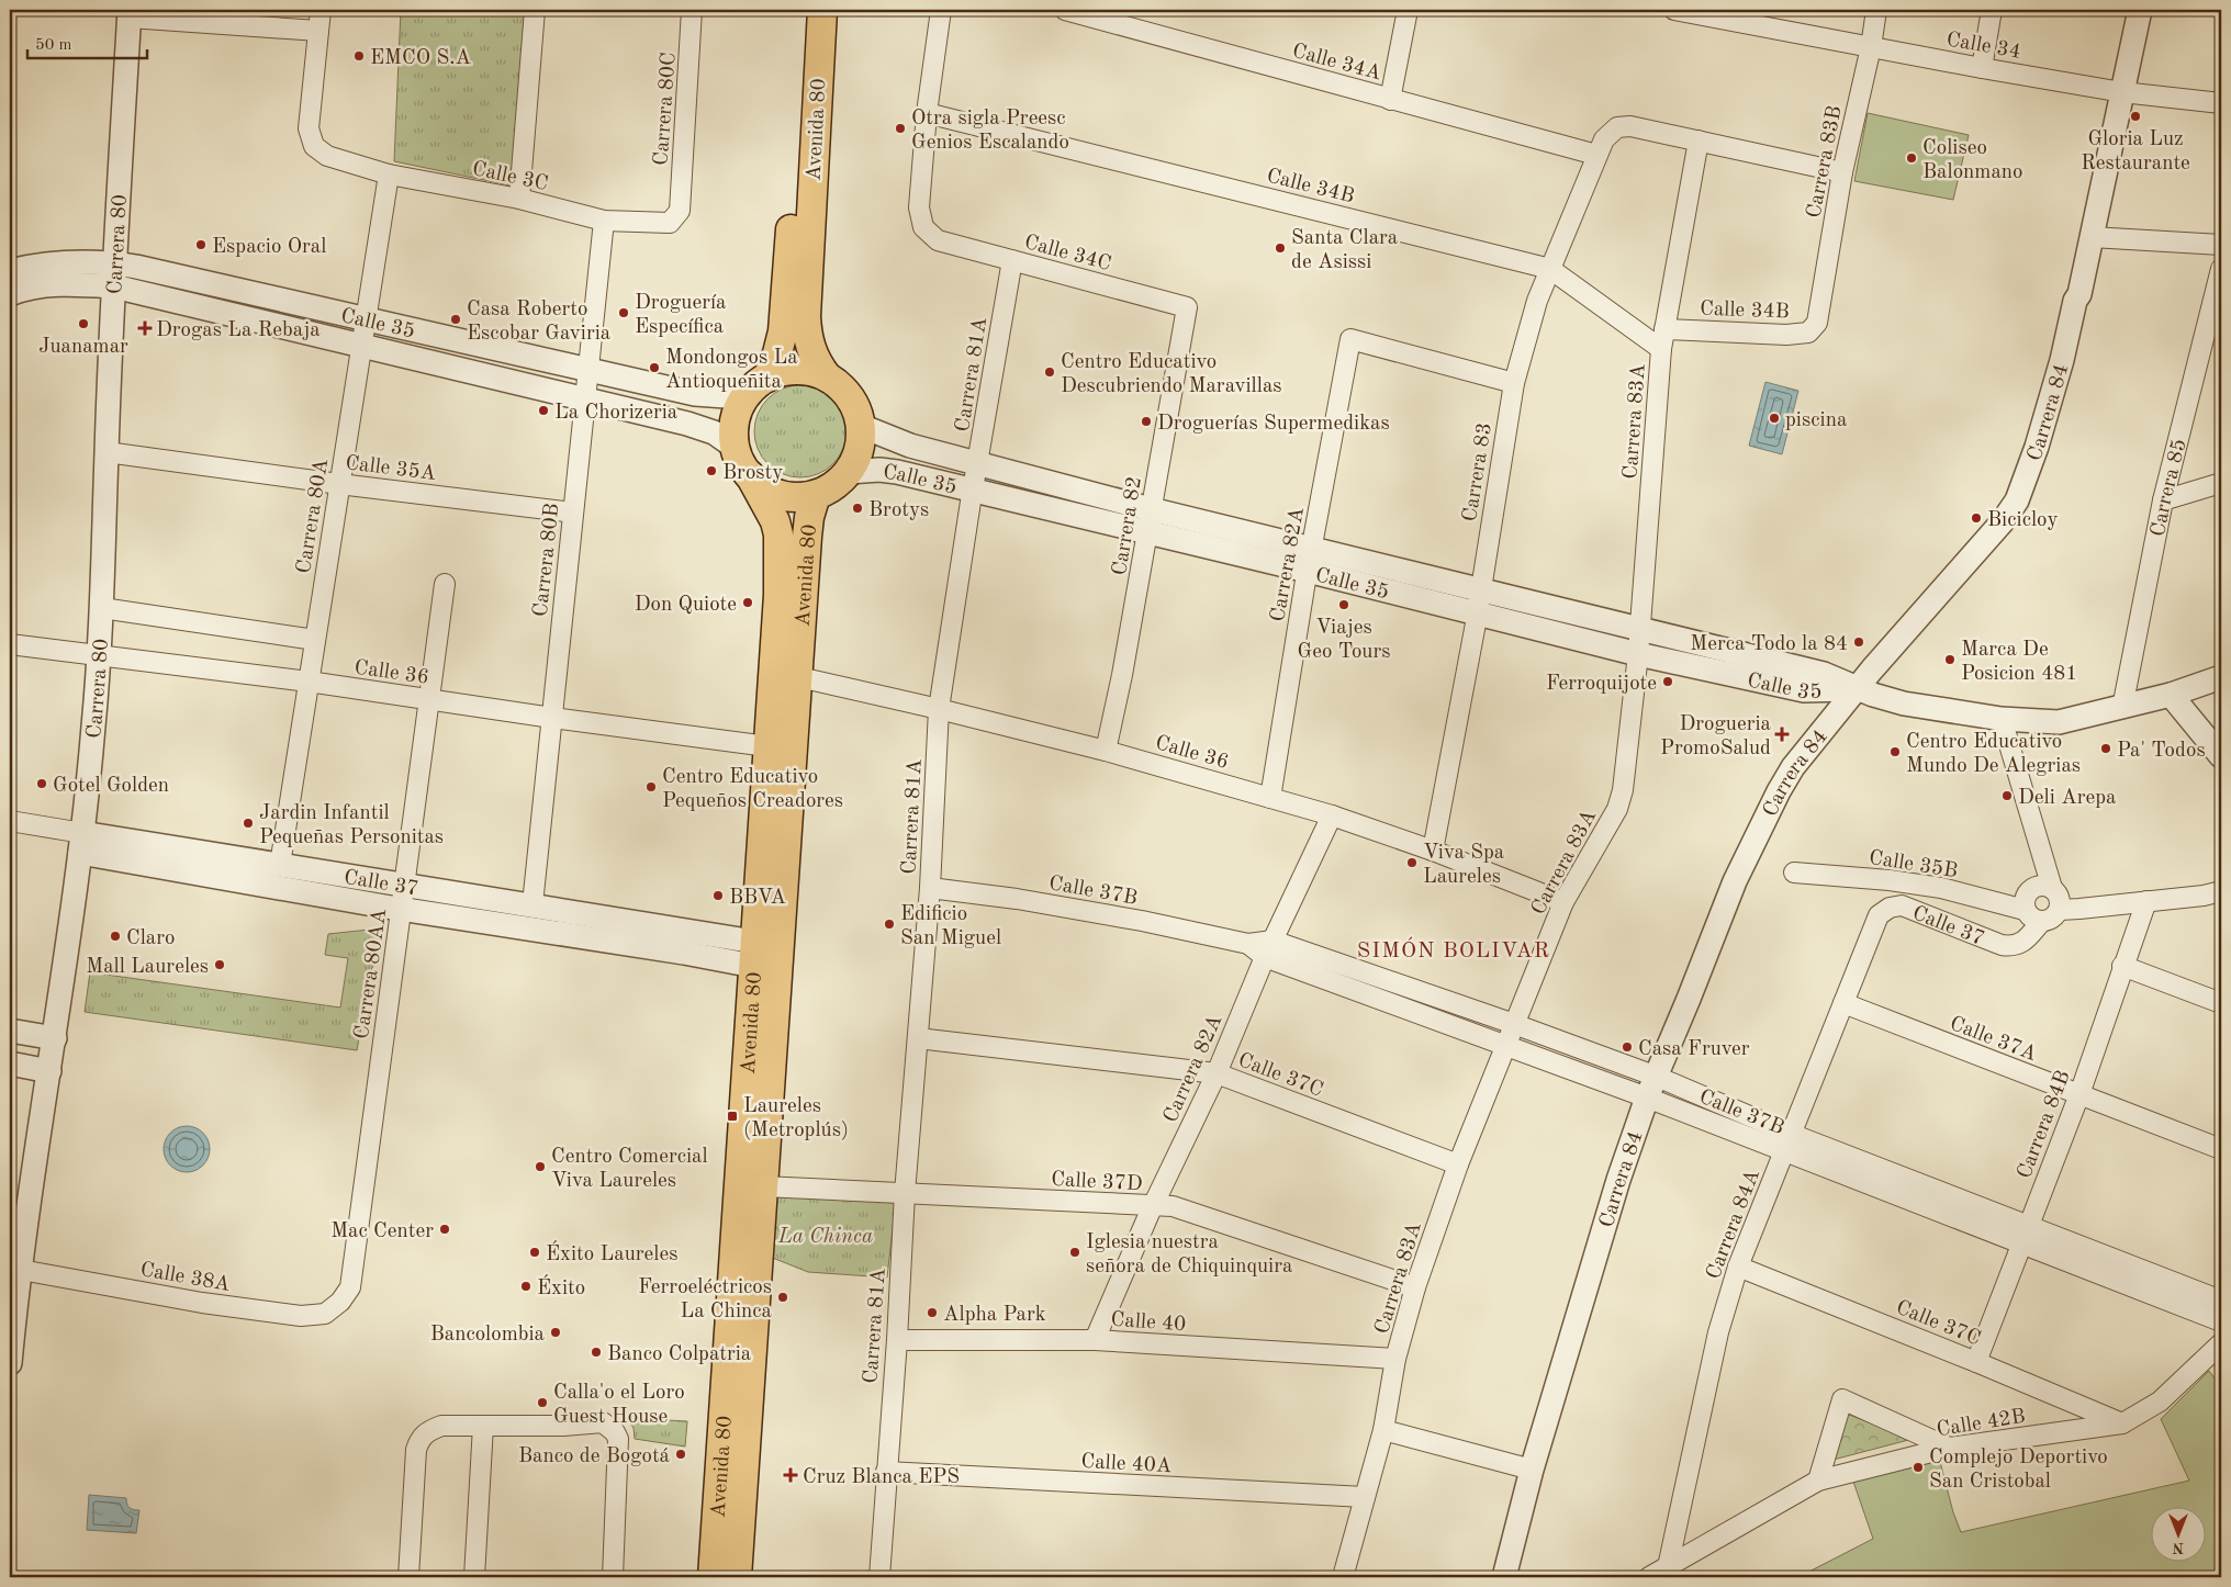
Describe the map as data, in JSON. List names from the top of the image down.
{
  "streets": {
    "main road": ["Avenida 80"],
    "street": [
      "Calle 34",
      "Calle 34A",
      "Carrera 80C",
      "Carrera 83B",
      "Calle 3C",
      "Calle 34B",
      "Carrera 80",
      "Calle 34C",
      "Calle 35",
      "Carrera 81A",
      "Carrera 84",
      "Carrera 83A",
      "Calle 35A",
      "Carrera 83",
      "Carrera 85",
      "Carrera 80A",
      "Carrera 82",
      "Carrera 80B",
      "Carrera 82A",
      "Calle 36",
      "Calle 35B",
      "Calle 37",
      "Calle 37B",
      "Carrera 80AA",
      "Calle 37A",
      "Calle 37C",
      "Carrera 84B",
      "Calle 37D",
      "Carrera 84A",
      "Calle 38A",
      "Calle 40",
      "Calle 42B",
      "Calle 40A"
    ]
  },
  "crossings": [
    ["Calle 34", "Carrera 83B"],
    ["Calle 34", "Carrera 84"],
    ["Calle 34A", "Carrera 83"],
    ["Carrera 80C", "Calle 3C"],
    ["Avenida 80", "Calle 35"],
    ["Avenida 80", "Calle 36"],
    ["Avenida 80", "Calle 37"],
    ["Avenida 80", "Calle 37D"],
    ["Carrera 83B", "Calle 34B"],
    ["Calle 3C", "Carrera 80A"],
    ["Calle 3C", "Carrera 80B"],
    ["Calle 34B", "Calle 34C"],
    ["Calle 34B", "Carrera 83A"],
    ["Calle 34B", "Carrera 83"],
    ["Carrera 80", "Calle 35"],
    ["Carrera 80", "Calle 35A"],
    ["Carrera 80", "Calle 36"],
    ["Carrera 80", "Calle 37"],
    ["Carrera 80", "Calle 38A"],
    ["Calle 34C", "Carrera 81A"],
    ["Calle 34C", "Carrera 82"],
    ["Calle 35", "Carrera 81A"],
    ["Calle 35", "Carrera 84"],
    ["Calle 35", "Carrera 83A"],
    ["Calle 35", "Carrera 83"],
    ["Calle 35", "Carrera 85"],
    ["Calle 35", "Carrera 80A"],
    ["Calle 35", "Carrera 82"],
    ["Calle 35", "Carrera 80B"],
    ["Calle 35", "Carrera 82A"],
    ["Carrera 81A", "Calle 36"],
    ["Carrera 81A", "Calle 37B"],
    ["Carrera 81A", "Calle 37C"],
    ["Carrera 81A", "Calle 37D"],
    ["Carrera 81A", "Calle 40"],
    ["Carrera 81A", "Calle 40A"],
    ["Carrera 84", "Calle 37B"],
    ["Carrera 83A", "Carrera 83"],
    ["Carrera 83A", "Calle 36"],
    ["Carrera 83A", "Calle 37B"],
    ["Carrera 83A", "Calle 37C"],
    ["Carrera 83A", "Calle 37D"],
    ["Carrera 83A", "Calle 40"],
    ["Carrera 83A", "Calle 40A"],
    ["Calle 35A", "Carrera 80A"],
    ["Calle 35A", "Carrera 80B"],
    ["Carrera 83", "Carrera 82A"],
    ["Carrera 83", "Calle 36"],
    ["Carrera 80A", "Calle 36"],
    ["Carrera 80A", "Calle 37"],
    ["Carrera 82", "Calle 36"],
    ["Carrera 80B", "Calle 36"],
    ["Carrera 80B", "Calle 37"],
    ["Carrera 82A", "Calle 36"],
    ["Carrera 82A", "Calle 37B"],
    ["Carrera 82A", "Calle 37C"],
    ["Carrera 82A", "Calle 37D"],
    ["Carrera 82A", "Calle 40"],
    ["Calle 36", "Carrera 80AA"],
    ["Calle 35B", "Calle 37"],
    ["Calle 37", "Carrera 80AA"],
    ["Calle 37", "Carrera 84A"],
    ["Calle 37B", "Carrera 84B"],
    ["Calle 37B", "Carrera 84A"],
    ["Carrera 80AA", "Calle 38A"],
    ["Calle 37A", "Carrera 84B"],
    ["Calle 37A", "Carrera 84A"],
    ["Calle 37C", "Carrera 84B"],
    ["Calle 37C", "Carrera 84A"],
    ["Calle 37C", "Calle 42B"],
    ["Carrera 84A", "Calle 42B"]
  ],
  "districts": ["SIMÓN BOLIVAR"],
  "parks": ["La Chinca"],
  "places": {
    "other": [
      "EMCO S.A",
      "Gloria Luz Restaurante",
      "Otra sigla Preesc Genios Escalando",
      "Coliseo Balonmano",
      "Espacio Oral",
      "Santa Clara de Asissi",
      "Droguería Específica",
      "Casa Roberto Escobar Gaviria",
      "Juanamar",
      "Mondongos La Antioqueñita",
      "Centro Educativo Descubriendo Maravillas",
      "La Chorizeria",
      "piscina",
      "Droguerías Supermedikas",
      "Brosty",
      "Brotys",
      "Bicicloy",
      "Don Quiote",
      "Viajes Geo Tours",
      "Merca Todo la 84",
      "Marca De Posicion 481",
      "Ferroquijote",
      "Pa' Todos",
      "Centro Educativo Mundo De Alegrias",
      "Gotel Golden",
      "Centro Educativo Pequeños Creadores",
      "Deli Arepa",
      "Jardin Infantil Pequeñas Personitas",
      "Viva Spa Laureles",
      "BBVA",
      "Edificio San Miguel",
      "Claro",
      "Mall Laureles",
      "Casa Fruver",
      "Centro Comercial Viva Laureles",
      "Mac Center",
      "Éxito Laureles",
      "Iglesia nuestra señora de Chiquinquira",
      "Éxito",
      "Ferroeléctricos La Chinca",
      "Alpha Park",
      "Bancolombia",
      "Banco Colpatria",
      "Calla'o el Loro Guest House",
      "Banco de Bogotá",
      "Complejo Deportivo San Cristobal"
    ],
    "health": ["Drogas La Rebaja", "Drogueria PromoSalud", "Cruz Blanca EPS"],
    "transit": ["Laureles (Metroplús)"]
  },
  "scale_bar": "50 m",
  "north": "bottom"
}
